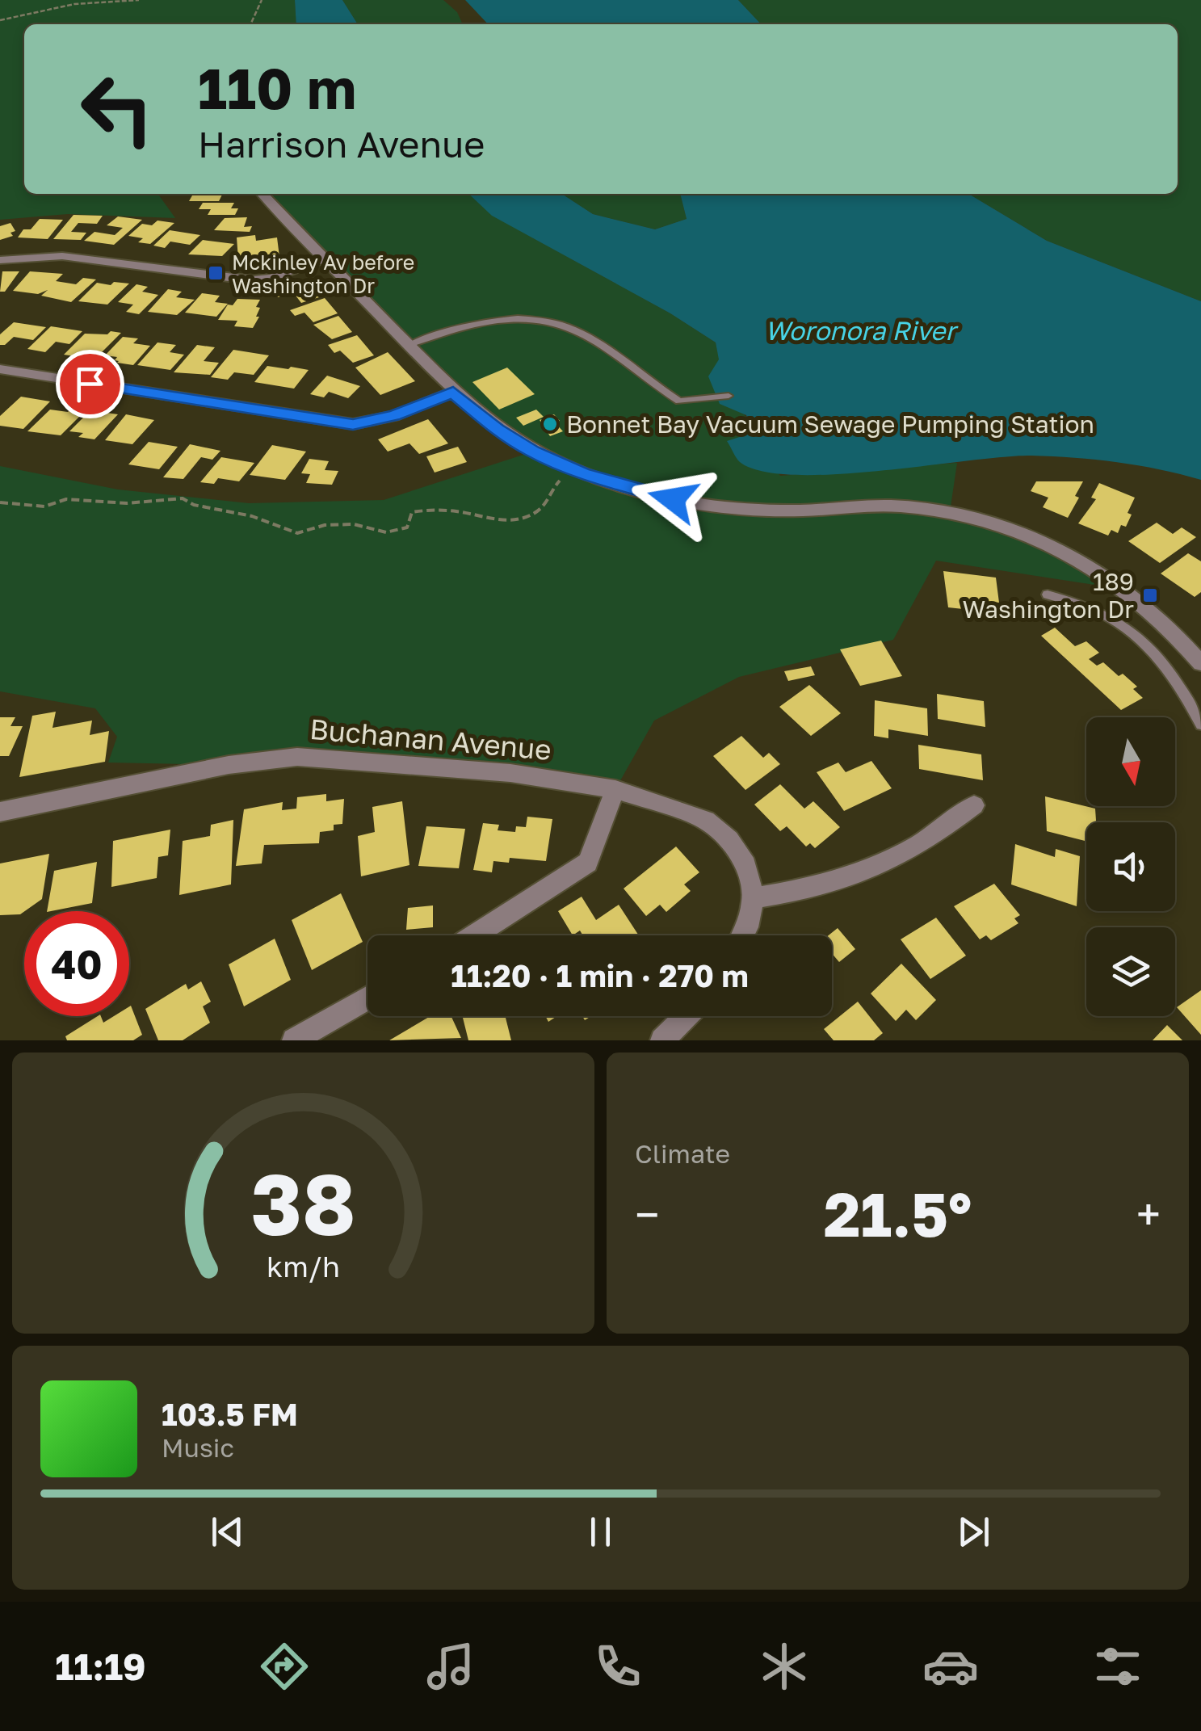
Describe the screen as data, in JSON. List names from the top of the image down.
{
  "streets": {
    "street": ["Buchanan Avenue"]
  },
  "water": ["Woronora River"],
  "places": {
    "transit": ["Mckinley Av before Washington Dr", "189 Washington Dr"],
    "other": ["Bonnet Bay Vacuum Sewage Pumping Station"]
  },
  "north": "bottom",
  "page": {
    "turn": ["110 m", "Harrison Avenue"],
    "limit": "40",
    "trip": "11:20 · 1 min · 270 m",
    "tile": "Climate",
    "heat": ["−", "21.5°", "+"],
    "song": ["103.5 FM", "Music"],
    "tabs": "11:19",
    "gauge": ["38", "km/h"]
  }
}
